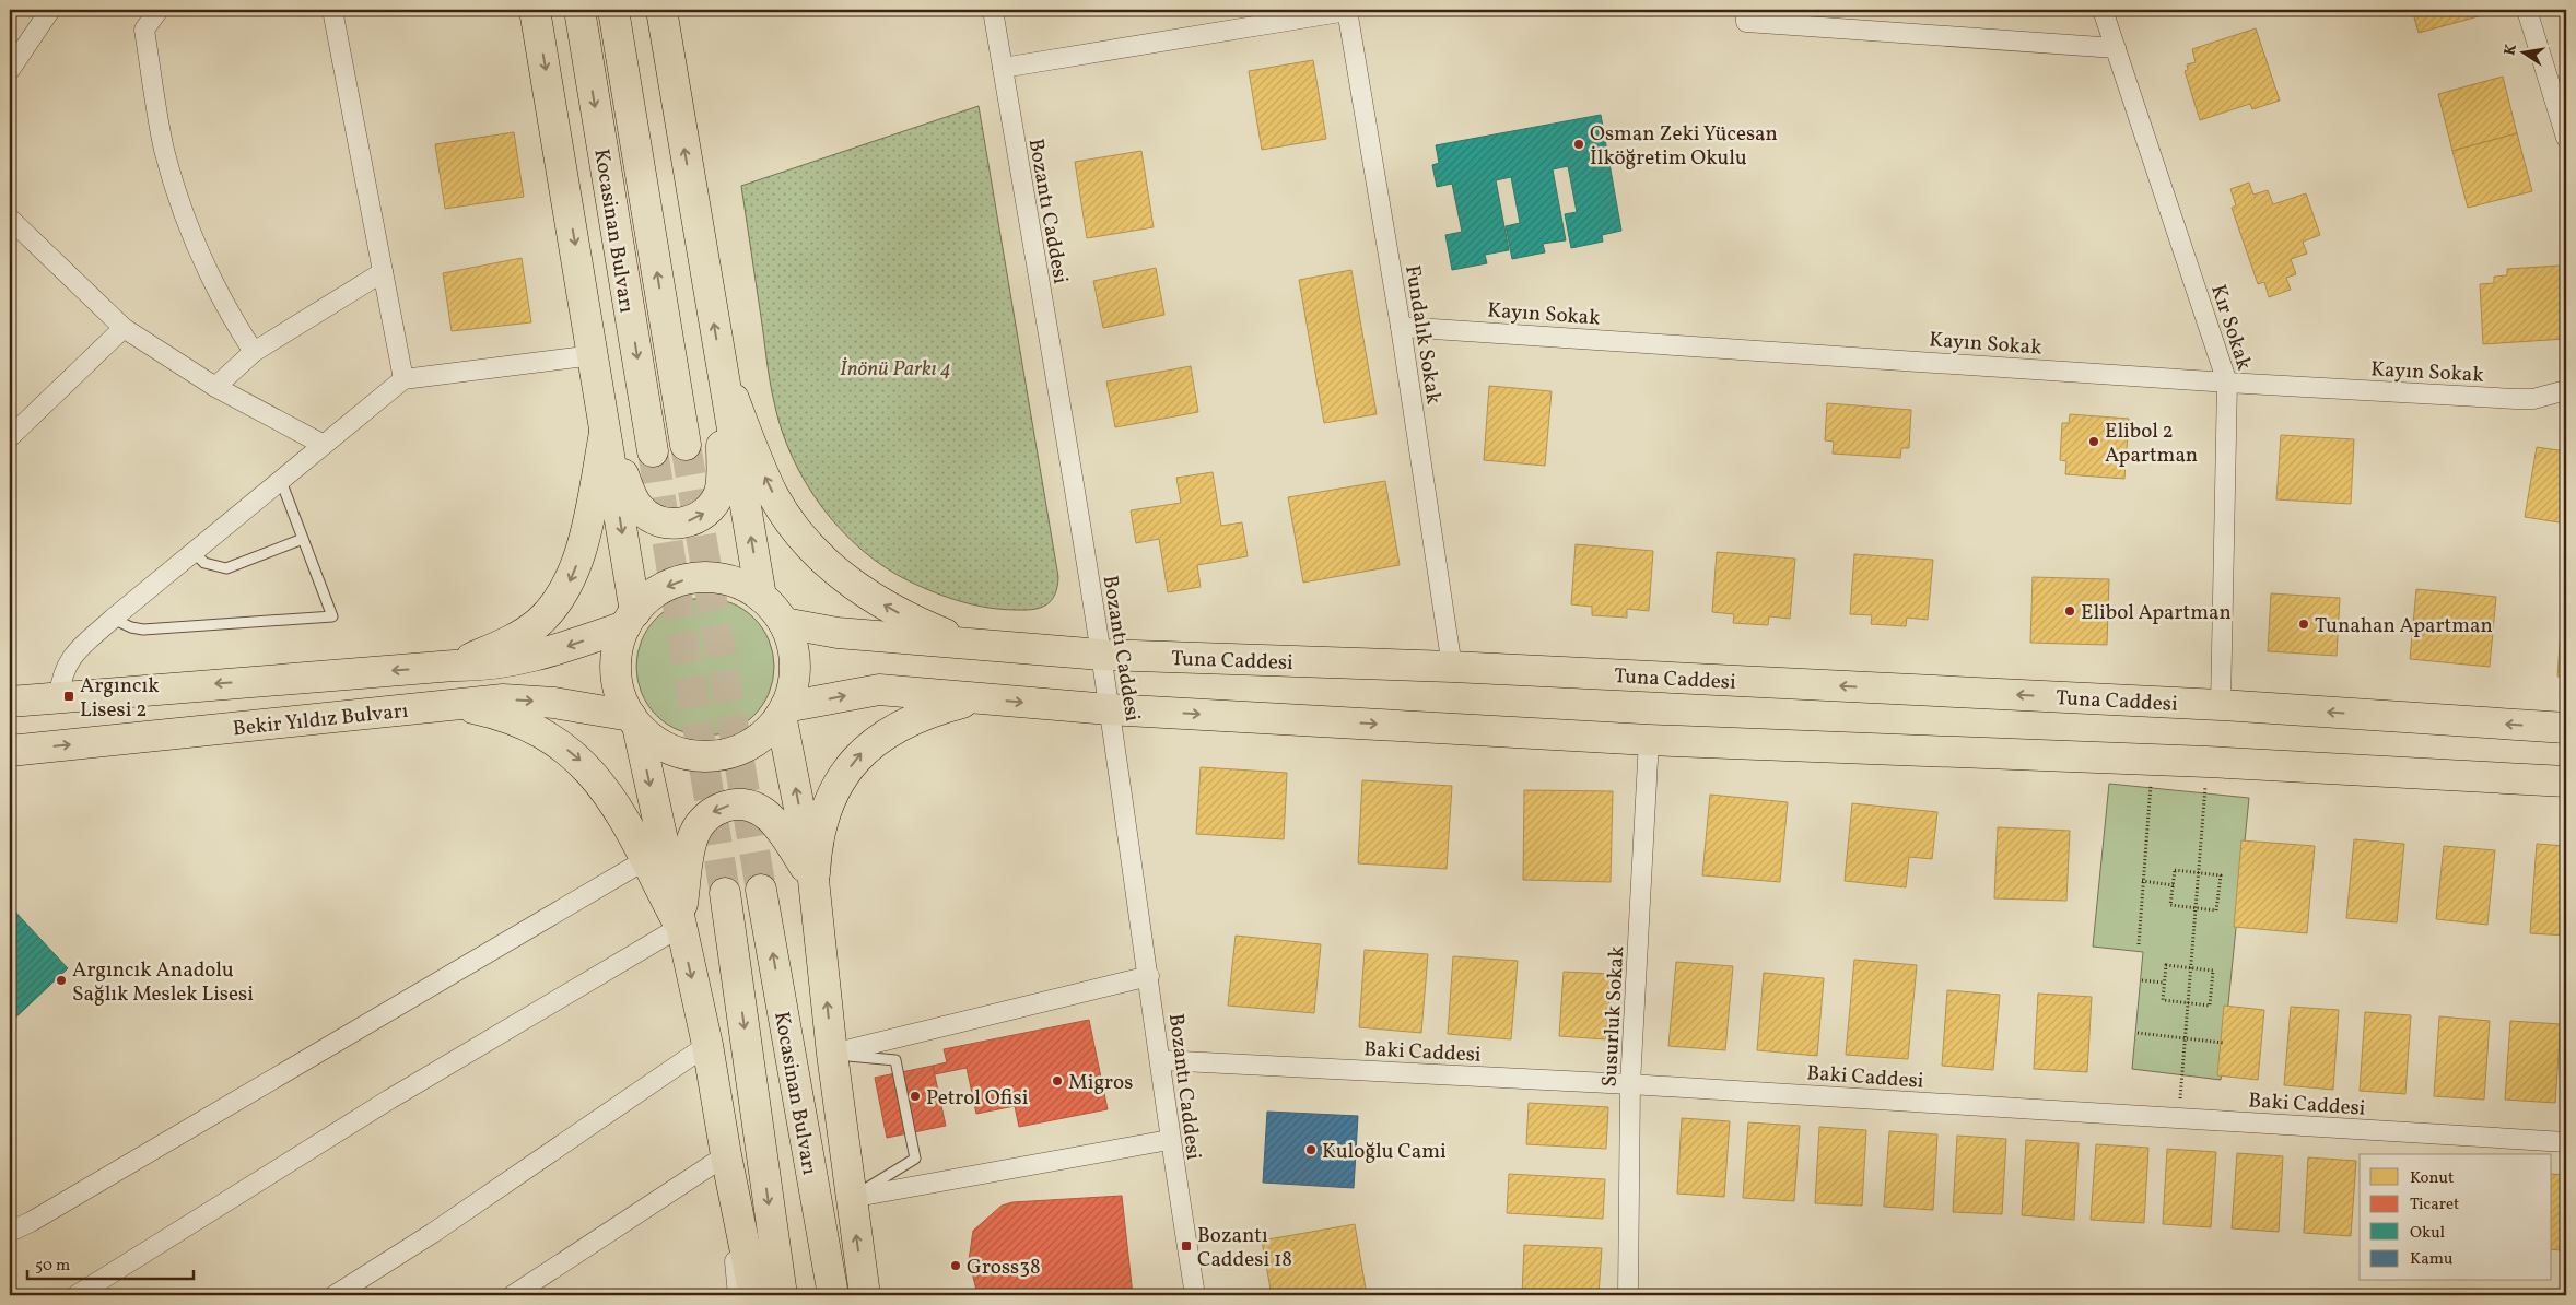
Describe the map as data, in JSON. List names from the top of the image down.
{
  "streets": {
    "main road": ["Kocasinan Bulvarı", "Tuna Caddesi", "Bekir Yıldız Bulvarı"],
    "street": [
      "Bozantı Caddesi",
      "Kayın Sokak",
      "Kır Sokak",
      "Fundalık Sokak",
      "Susurluk Sokak",
      "Baki Caddesi"
    ]
  },
  "crossings": [
    ["Bozantı Caddesi", "Tuna Caddesi"],
    ["Bozantı Caddesi", "Baki Caddesi"],
    ["Kayın Sokak", "Kır Sokak"],
    ["Kayın Sokak", "Fundalık Sokak"],
    ["Kır Sokak", "Tuna Caddesi"],
    ["Fundalık Sokak", "Tuna Caddesi"],
    ["Tuna Caddesi", "Bekir Yıldız Bulvarı"],
    ["Susurluk Sokak", "Baki Caddesi"]
  ],
  "parks": ["İnönü Parkı 4"],
  "places": {
    "other": [
      "Osman Zeki Yücesan İlköğretim Okulu",
      "Elibol 2 Apartman",
      "Elibol Apartman",
      "Tunahan Apartman",
      "Argıncık Anadolu Sağlık Meslek Lisesi",
      "Migros",
      "Petrol Ofisi",
      "Kuloğlu Cami",
      "Gross38"
    ],
    "transit": ["Argıncık Lisesi 2", "Bozantı Caddesi 18"]
  },
  "legend": [
    "Konut",
    "Ticaret",
    "Okul",
    "Kamu"
  ],
  "scale_bar": "50 m",
  "north": "left"
}
